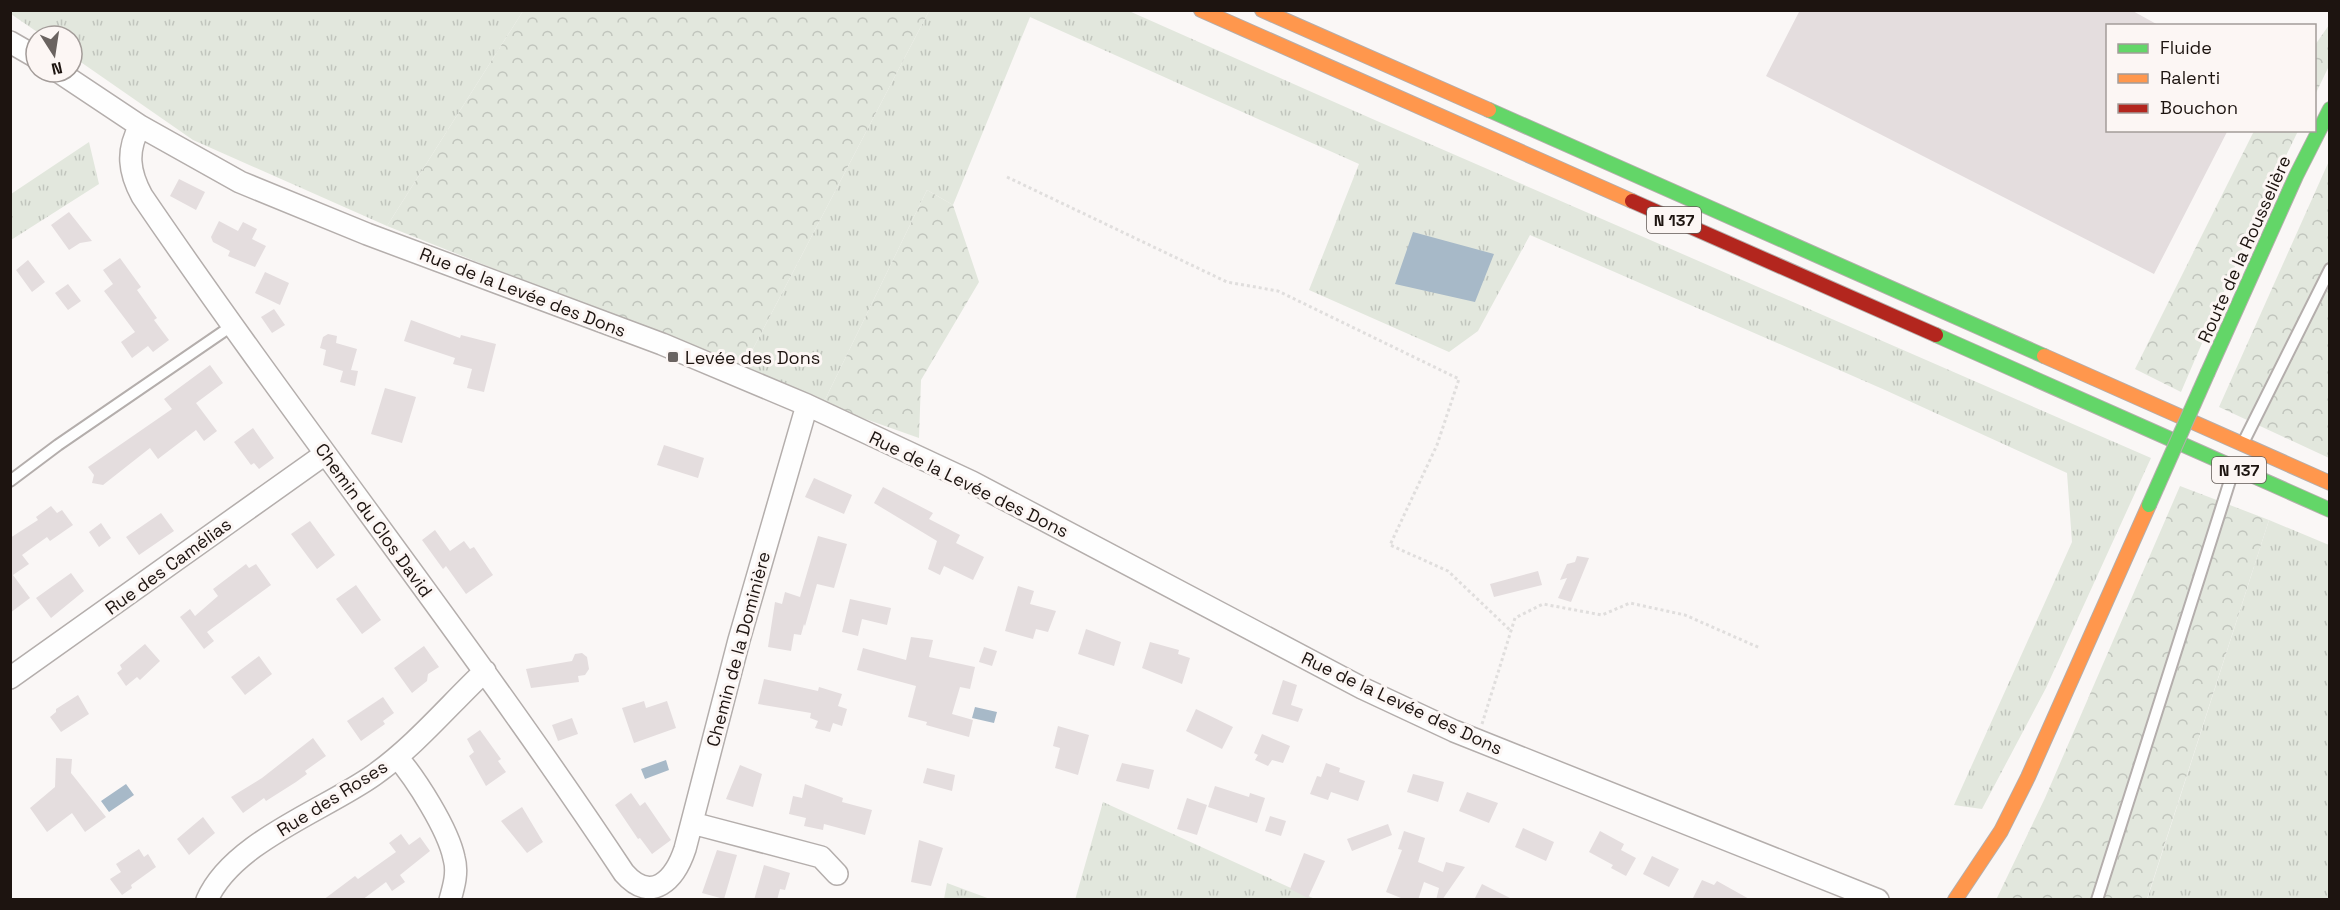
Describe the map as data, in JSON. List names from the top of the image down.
{
  "streets": {
    "main road": ["N 137", "Route de la Rousselière"],
    "street": [
      "Rue de la Levée des Dons",
      "Chemin du Clos David",
      "Rue des Camélias",
      "Chemin de la Dominière",
      "Rue des Roses"
    ]
  },
  "crossings": [
    ["Rue de la Levée des Dons", "Chemin du Clos David"],
    ["Rue de la Levée des Dons", "Chemin de la Dominière"],
    ["Chemin du Clos David", "Rue des Camélias"],
    ["Chemin du Clos David", "Chemin de la Dominière"],
    ["Chemin du Clos David", "Rue des Roses"]
  ],
  "places": {
    "transit": ["Levée des Dons"]
  },
  "legend": ["Fluide", "Ralenti", "Bouchon"],
  "north": "bottom"
}
